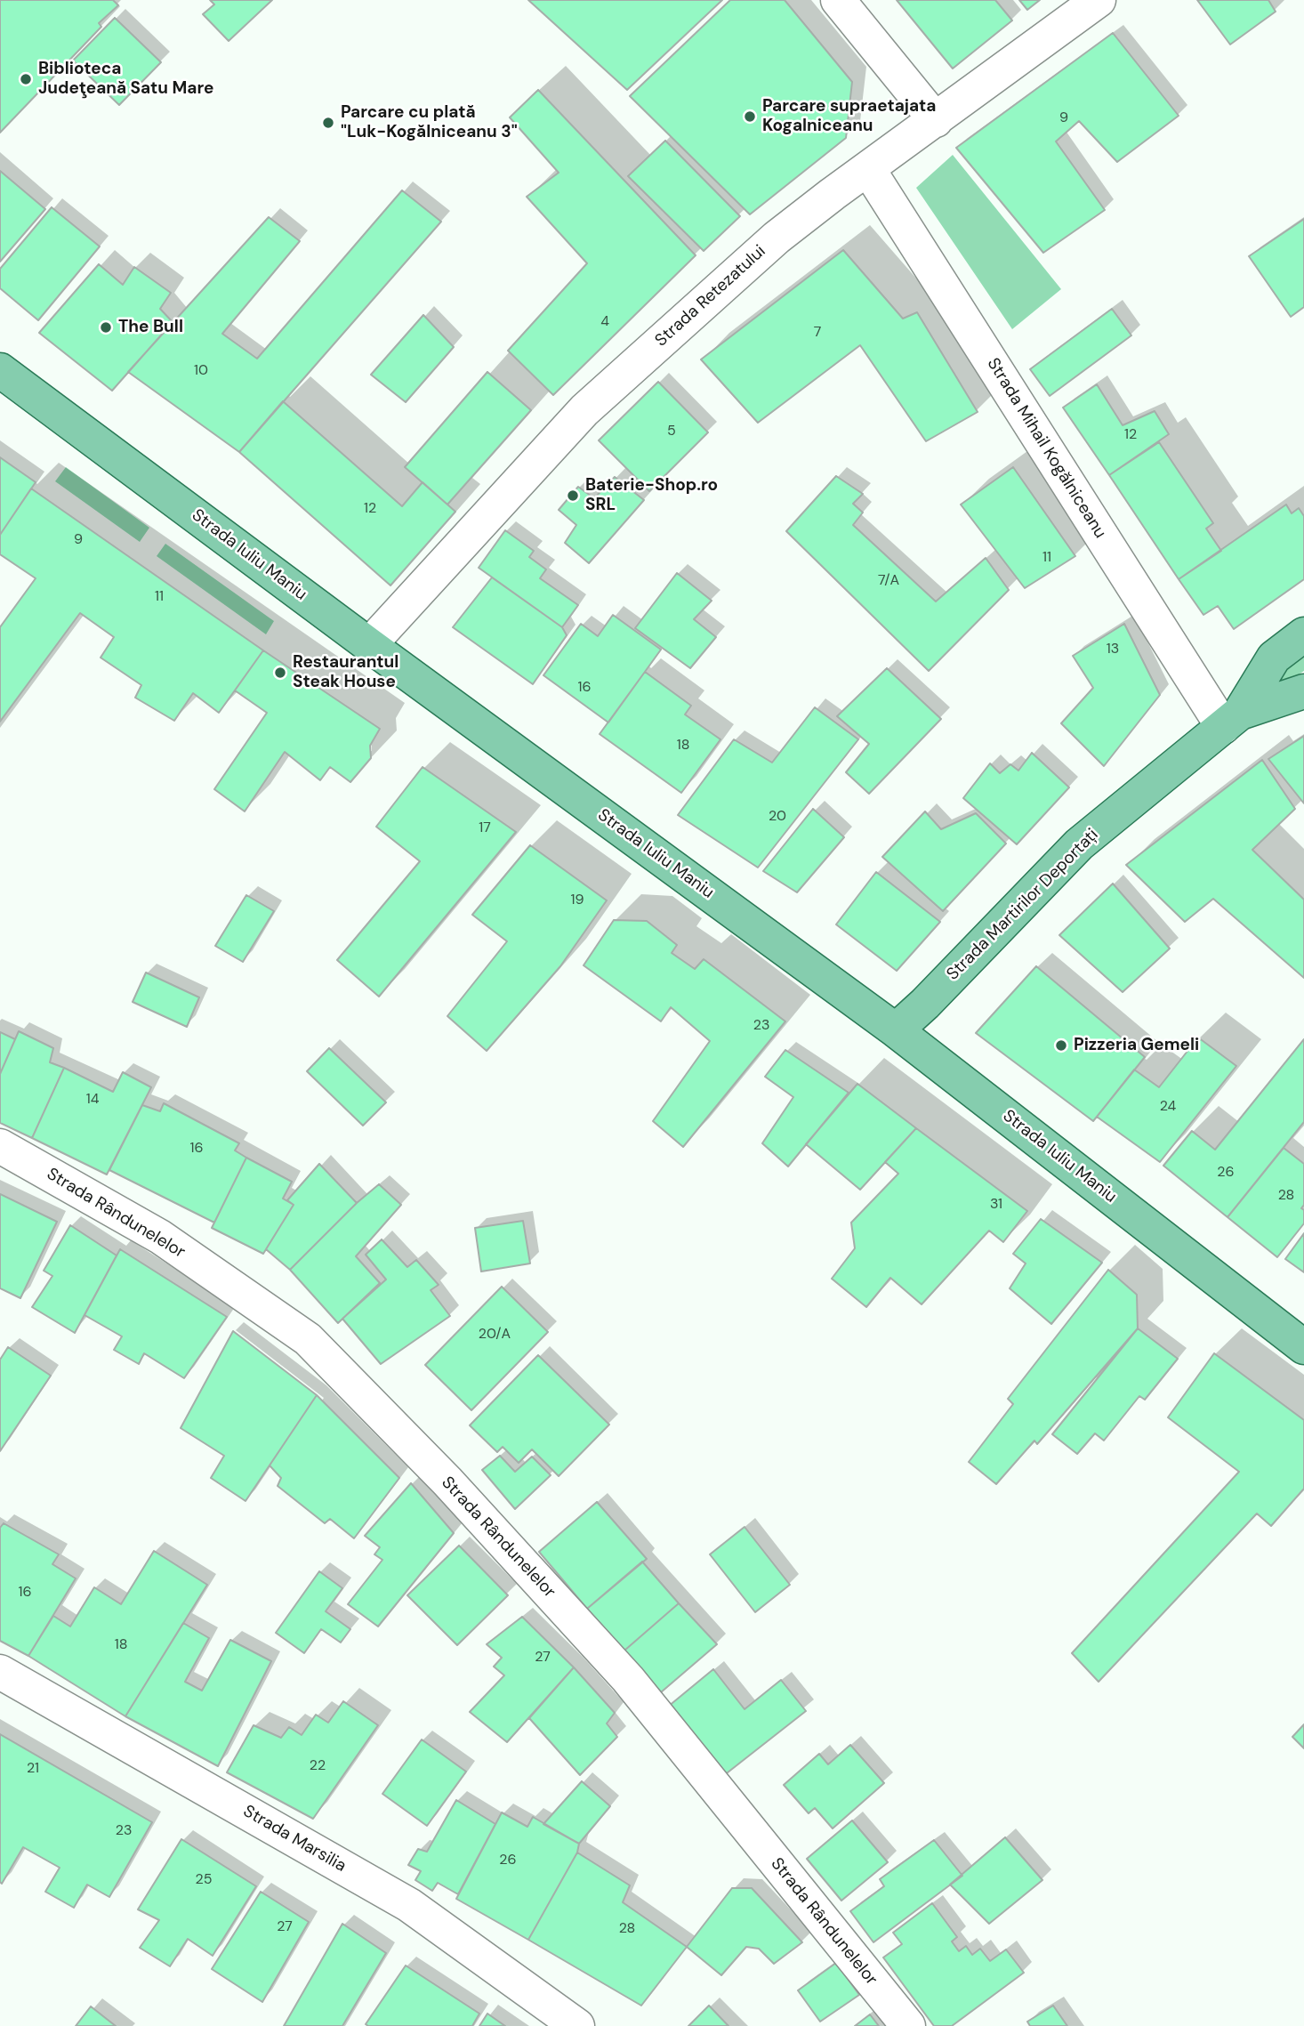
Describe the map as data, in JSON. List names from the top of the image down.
{
  "streets": {
    "main road": ["Strada Iuliu Maniu", "Strada Martirilor Deportați"],
    "street": [
      "Strada Retezatului",
      "Strada Mihail Kogălniceanu",
      "Strada Rândunelelor",
      "Strada Marsilia"
    ]
  },
  "crossings": [
    ["Strada Retezatului", "Strada Mihail Kogălniceanu"],
    ["Strada Retezatului", "Strada Iuliu Maniu"],
    ["Strada Mihail Kogălniceanu", "Strada Martirilor Deportați"],
    ["Strada Iuliu Maniu", "Strada Martirilor Deportați"]
  ],
  "places": [
    "Biblioteca Judeţeană Satu Mare",
    "Parcare supraetajata Kogalniceanu",
    "Parcare cu plată \"Luk-Kogălniceanu 3\"",
    "The Bull",
    "Baterie-Shop.ro SRL",
    "Restaurantul Steak House",
    "Pizzeria Gemeli"
  ],
  "house_numbers": [
    "9",
    "4",
    "7",
    "10",
    "5",
    "12",
    "12",
    "9",
    "11",
    "7/A",
    "11",
    "13",
    "16",
    "18",
    "20",
    "17",
    "19",
    "23",
    "14",
    "24",
    "16",
    "26",
    "28",
    "31",
    "20/A",
    "16",
    "18",
    "27",
    "22",
    "21",
    "23",
    "26",
    "25",
    "27",
    "28"
  ]
}
